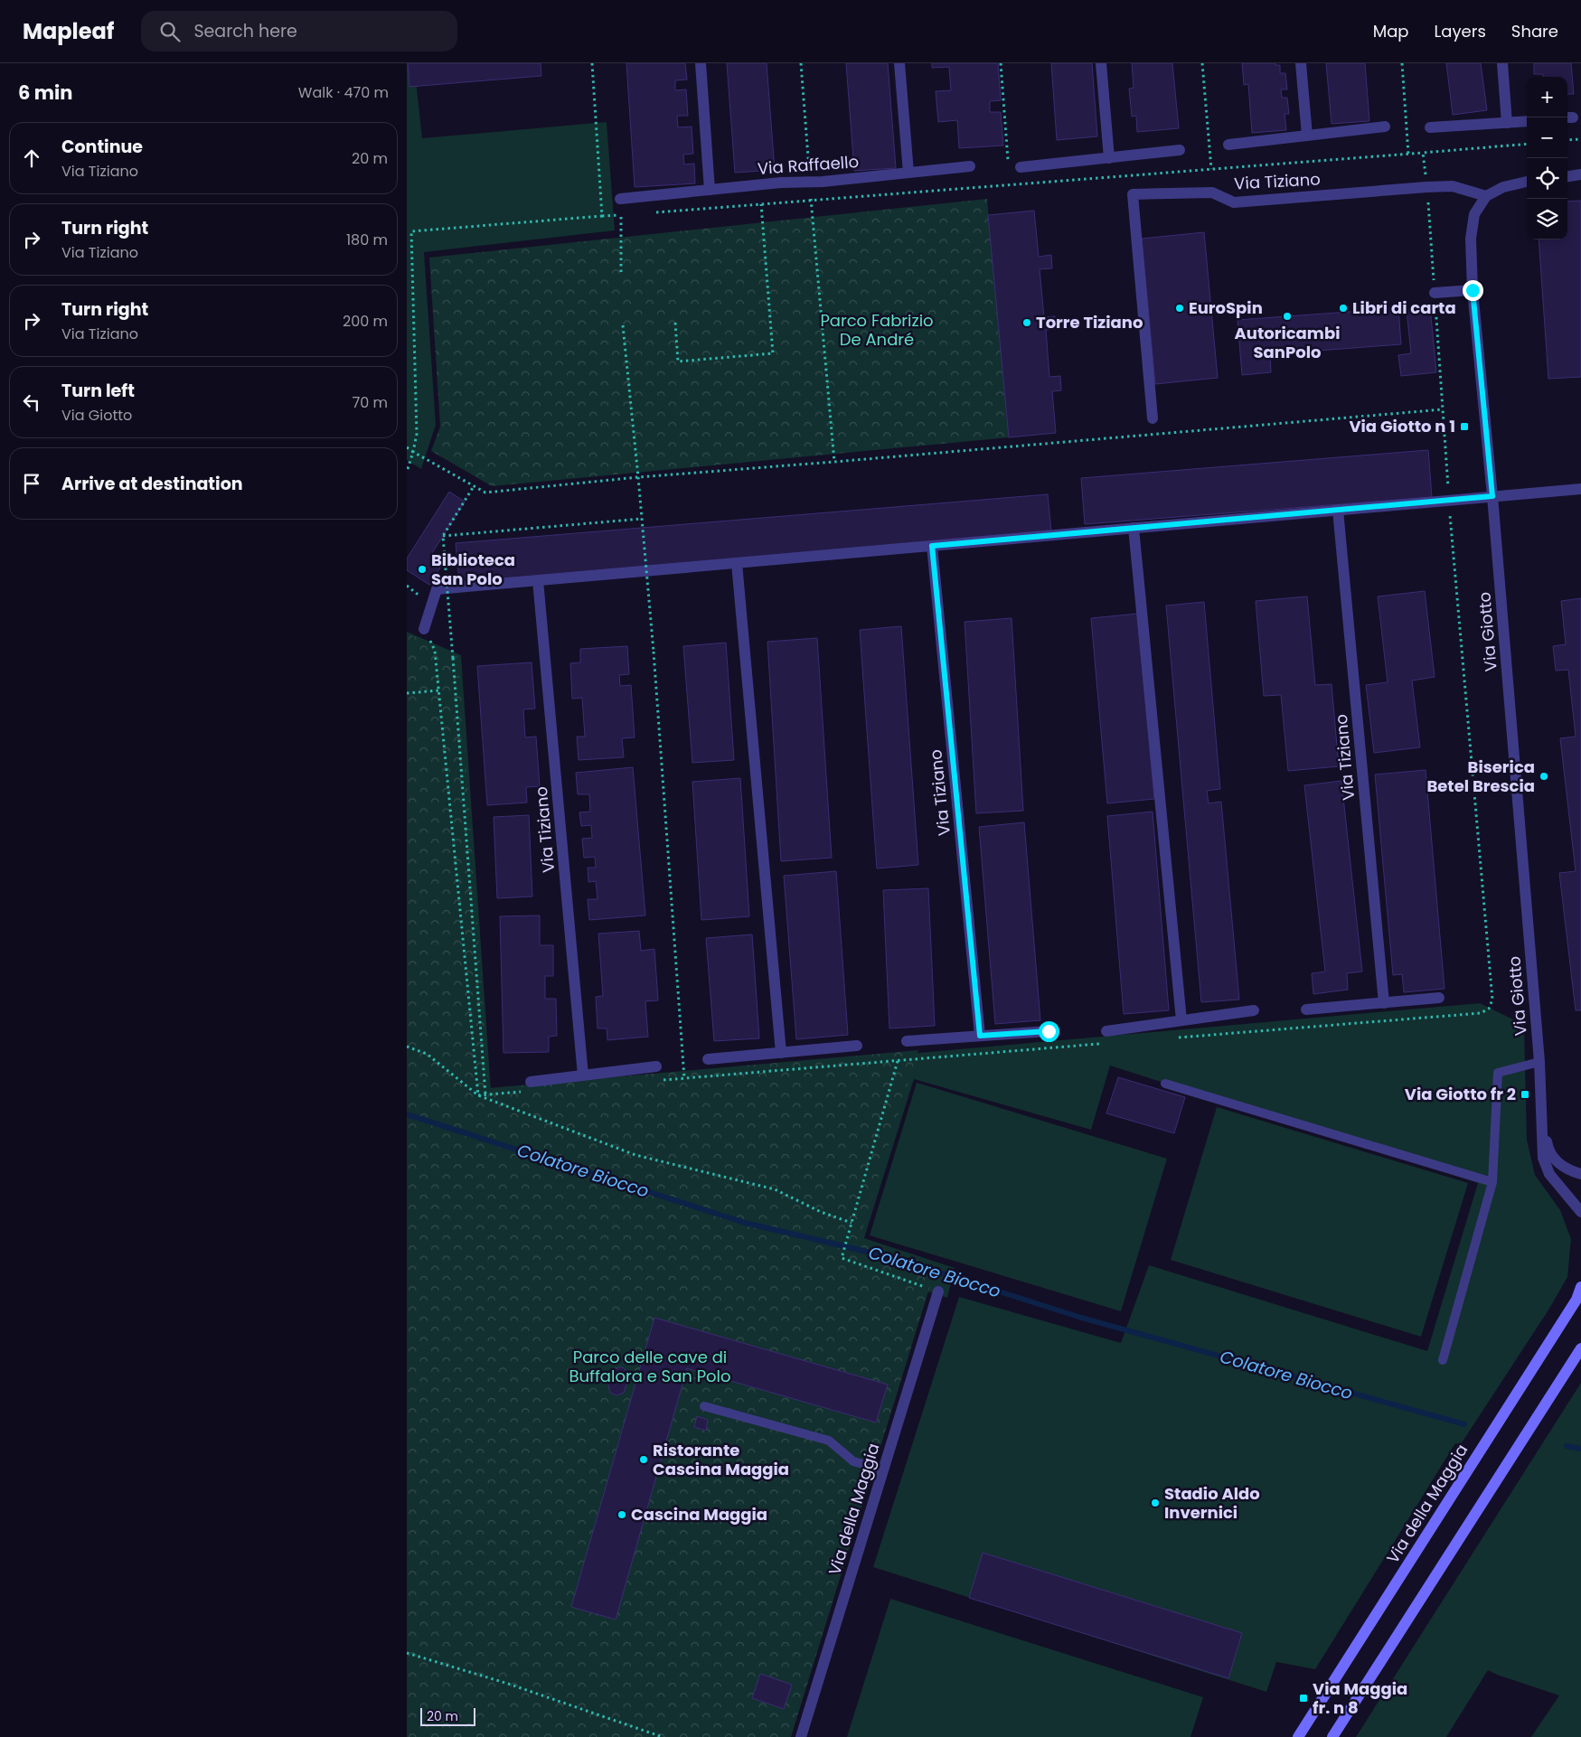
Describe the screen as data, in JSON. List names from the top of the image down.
{
  "streets": {
    "street": [
      "Via Raffaello",
      "Via Tiziano",
      "Via Giotto",
      "Via della Maggia"
    ]
  },
  "crossings": [
    ["Via Tiziano", "Via Giotto"]
  ],
  "water": ["Colatore Biocco"],
  "parks": ["Parco Fabrizio De André", "Parco delle cave di Buffalora e San Polo"],
  "places": {
    "other": [
      "EuroSpin",
      "Libri di carta",
      "Autoricambi SanPolo",
      "Torre Tiziano",
      "Biblioteca San Polo",
      "Biserica Betel Brescia",
      "Ristorante Cascina Maggia",
      "Stadio Aldo Invernici",
      "Cascina Maggia"
    ],
    "transit": ["Via Giotto n 1", "Via Giotto fr 2", "Via Maggia fr. n 8"]
  },
  "scale_bar": "20 m",
  "page": {
    "header": "Mapleaf",
    "search": "Search here",
    "nav": ["Map", "Layers", "Share"],
    "heading": ["6 min", "Walk · 470 m"],
    "map_buttons": ["+", "−"],
    "list": [
      ["Continue", "Via Tiziano", "20 m"],
      ["Turn right", "Via Tiziano", "180 m"],
      ["Turn right", "Via Tiziano", "200 m"],
      ["Turn left", "Via Giotto", "70 m"],
      "Arrive at destination"
    ],
    "scale": "20 m"
  }
}
